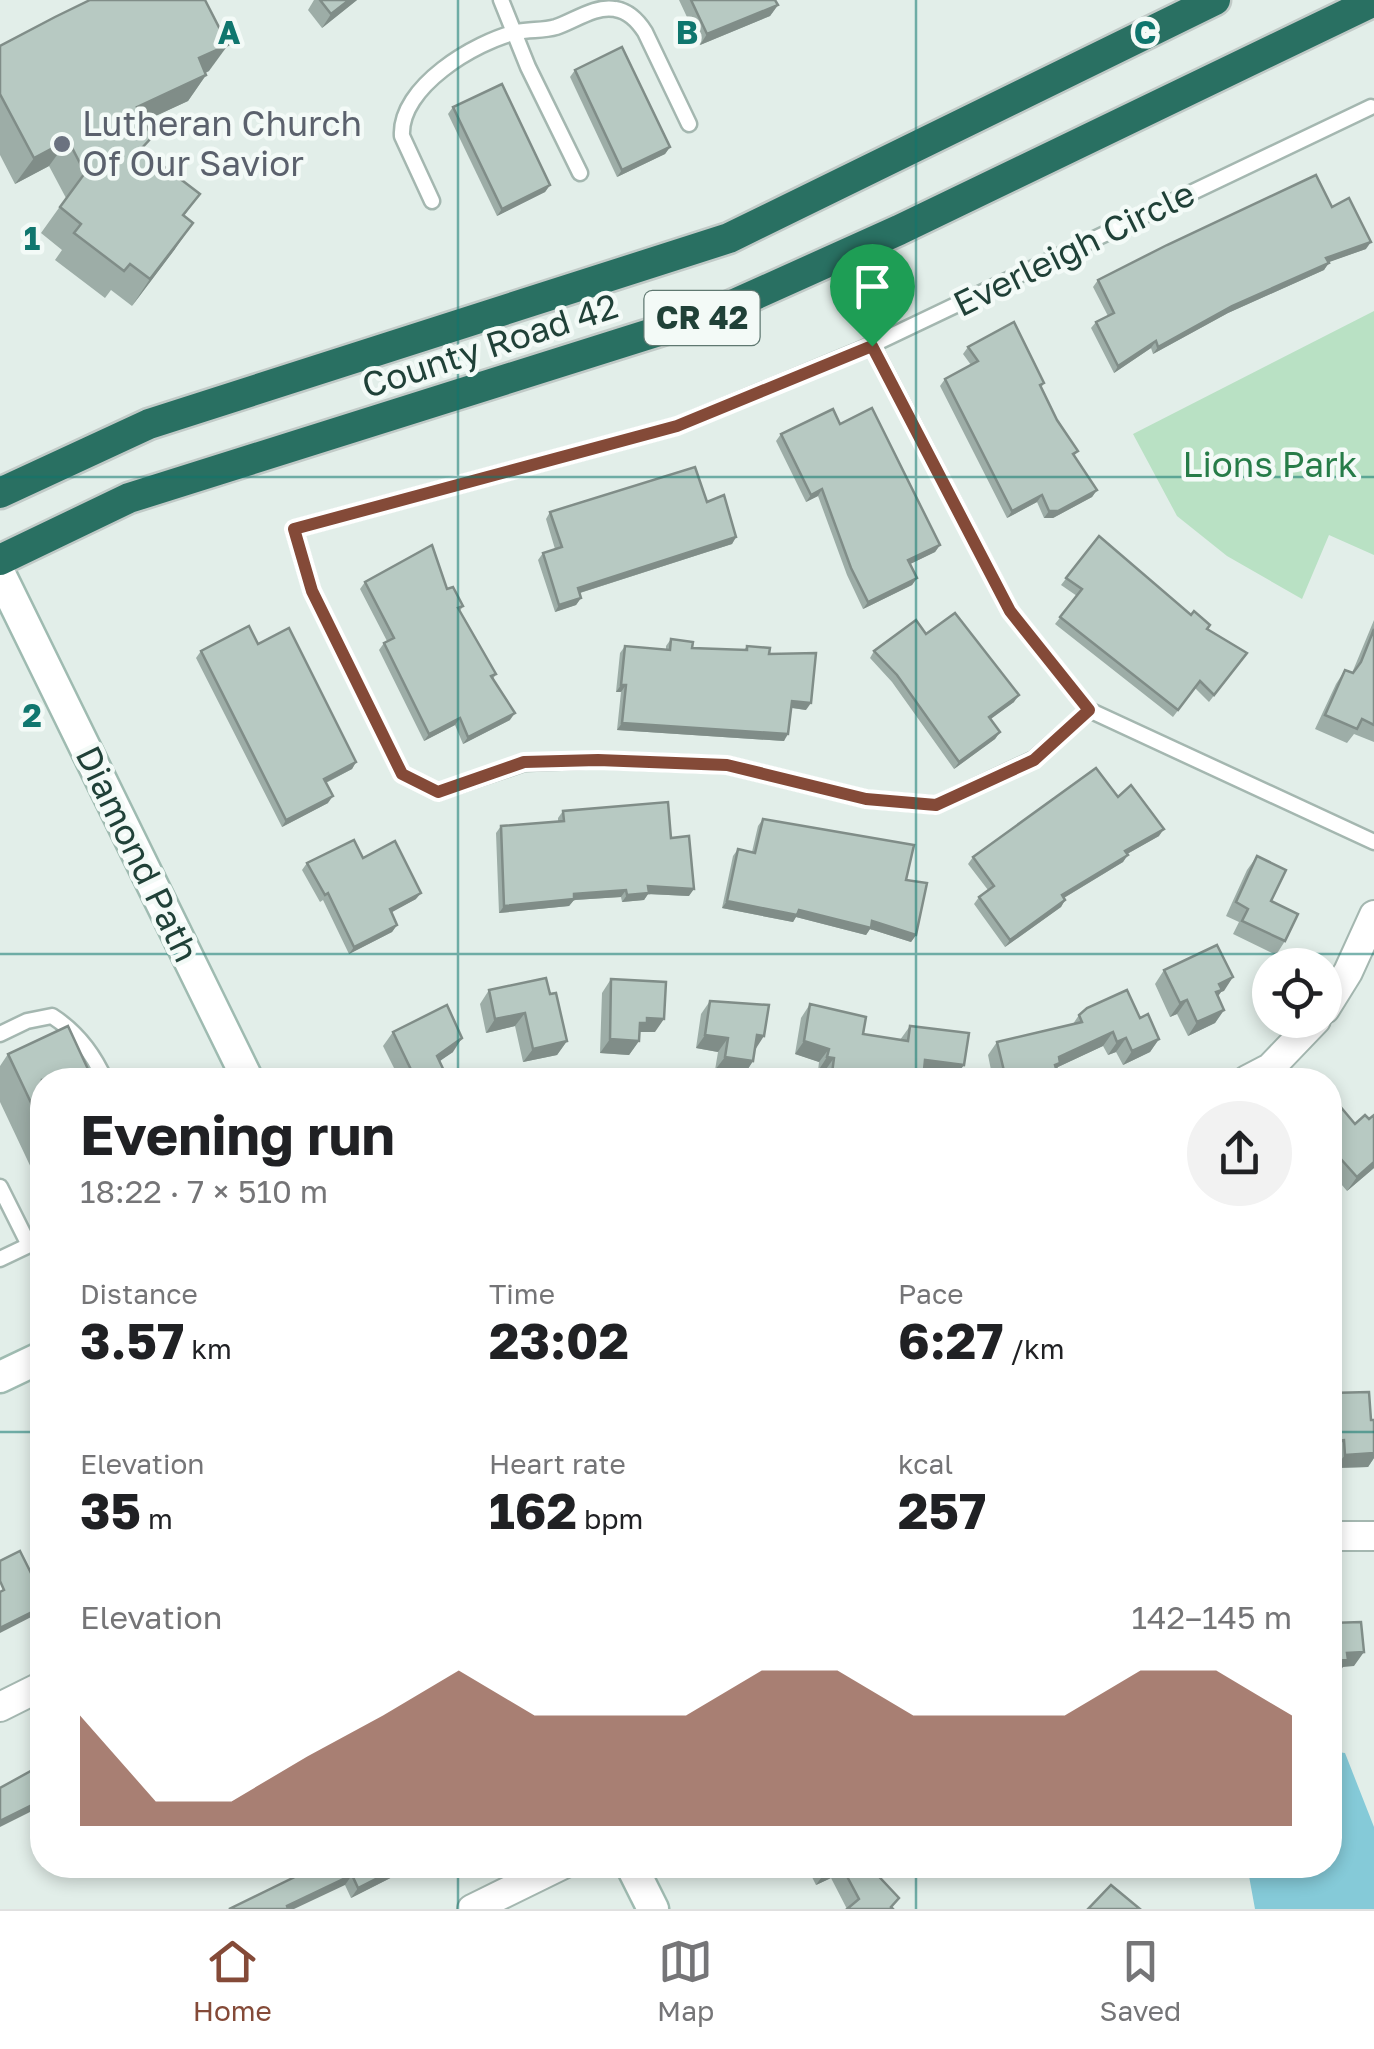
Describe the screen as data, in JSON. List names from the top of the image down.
{
  "streets": {
    "highway": ["CR 42", "County Road 42"],
    "street": ["Diamond Path"],
    "lane": ["Everleigh Circle"]
  },
  "parks": ["Lions Park"],
  "places": ["Lutheran Church Of Our Savior"],
  "page": {
    "heading": ["Evening run", "18:22 · 7 × 510 m"],
    "stats": [
      ["Distance", "3.57 km"],
      ["Time", "23:02"],
      ["Pace", "6:27 /km"],
      ["Elevation", "35 m"],
      ["Heart rate", "162 bpm"],
      ["kcal", "257"]
    ],
    "chart": ["Elevation", "142–145 m"],
    "tabs": ["Home", "Map", "Saved"]
  },
  "grid": {
    "columns": ["A", "B", "C"],
    "rows": ["1", "2"]
  }
}
